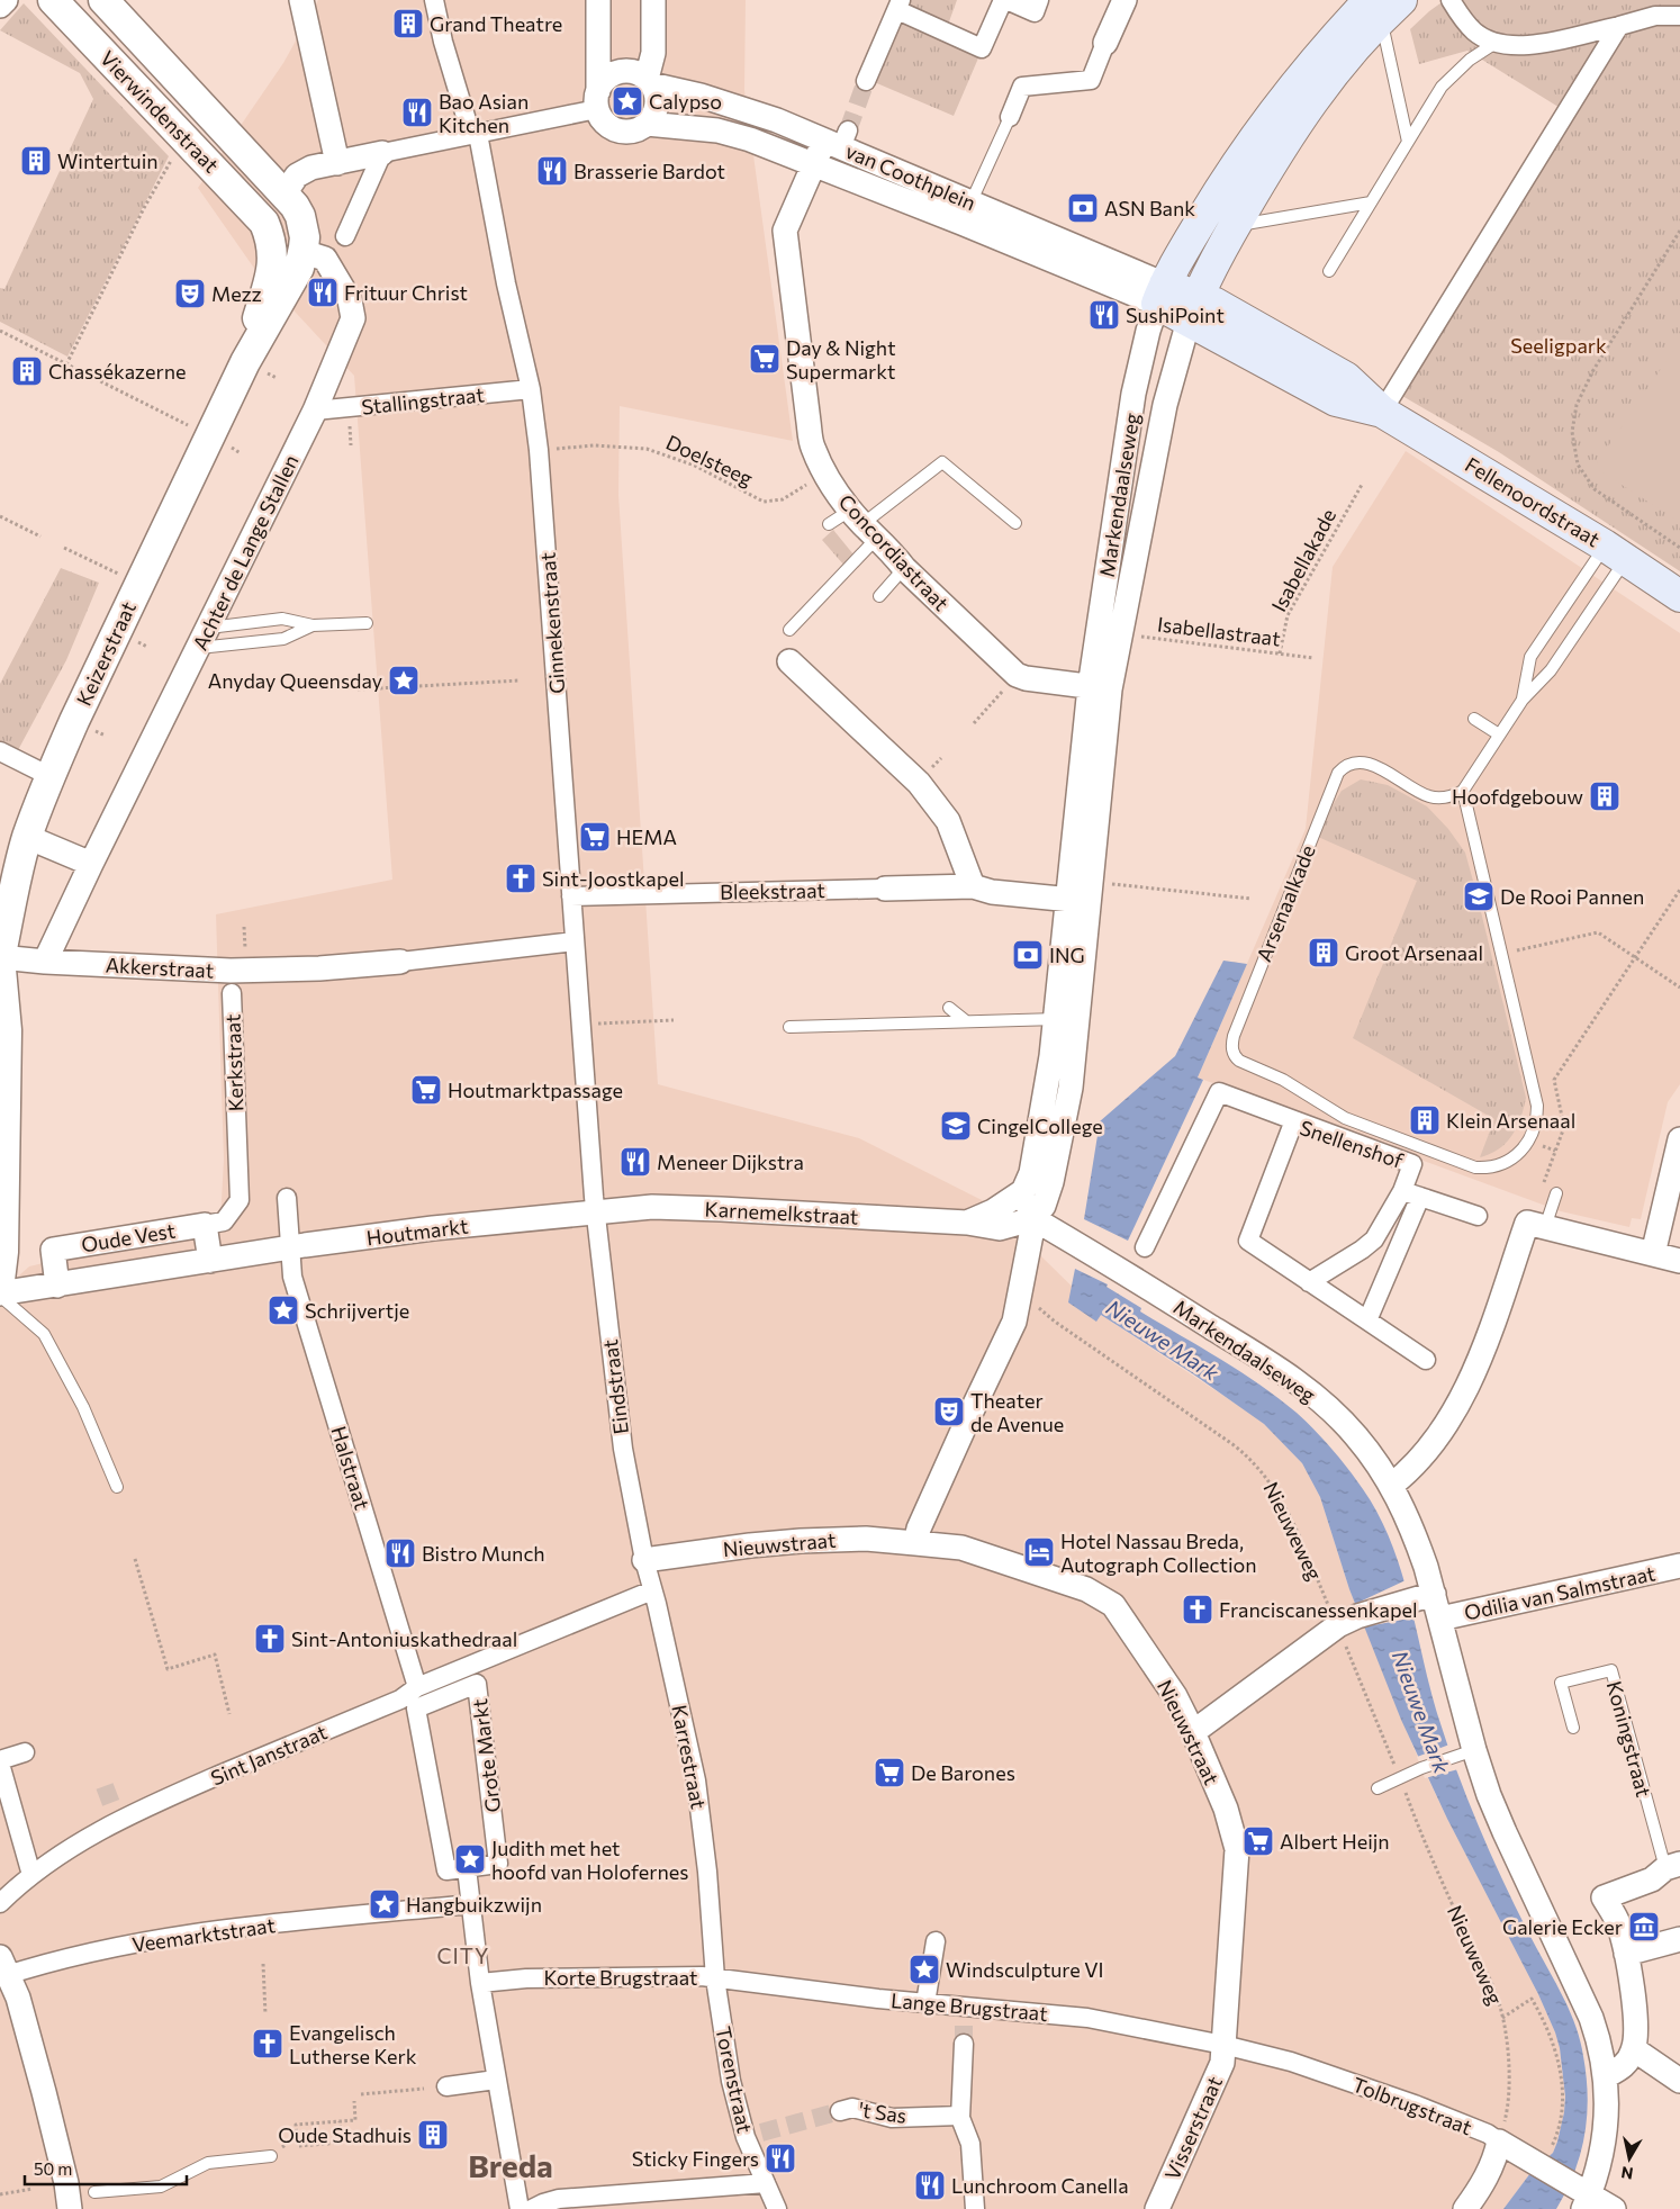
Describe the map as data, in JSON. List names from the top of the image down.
{
  "streets": {
    "main road": ["Markendaalseweg", "Fellenoordstraat"],
    "street": [
      "Vierwindenstraat",
      "van Coothplein",
      "Stallingstraat",
      "Achter de Lange Stallen",
      "Concordiastraat",
      "Ginnekenstraat",
      "Keizerstraat",
      "Bleekstraat",
      "Akkerstraat",
      "Kerkstraat",
      "Snellenshof",
      "Karnemelkstraat",
      "Houtmarkt",
      "Oude Vest",
      "Eindstraat",
      "Halstraat",
      "Nieuwstraat",
      "Odilia van Salmstraat",
      "Sint Janstraat",
      "Grote Markt",
      "Karrestraat",
      "Veemarktstraat",
      "Korte Brugstraat",
      "Lange Brugstraat",
      "Torenstraat",
      "Tolbrugstraat",
      "'t Sas",
      "Visserstraat"
    ],
    "lane": ["Arsenaalkade", "Koningstraat"],
    "path": [
      "Doelsteeg",
      "Isabellakade",
      "Isabellastraat",
      "Nieuweweg"
    ]
  },
  "crossings": [
    ["Vierwindenstraat", "Achter de Lange Stallen"],
    ["Vierwindenstraat", "Keizerstraat"],
    ["van Coothplein", "Markendaalseweg"],
    ["van Coothplein", "Concordiastraat"],
    ["Stallingstraat", "Achter de Lange Stallen"],
    ["Stallingstraat", "Ginnekenstraat"],
    ["Doelsteeg", "Concordiastraat"],
    ["Doelsteeg", "Ginnekenstraat"],
    ["Markendaalseweg", "Fellenoordstraat"],
    ["Markendaalseweg", "Isabellastraat"],
    ["Markendaalseweg", "Bleekstraat"],
    ["Markendaalseweg", "Karnemelkstraat"],
    ["Markendaalseweg", "Odilia van Salmstraat"],
    ["Markendaalseweg", "Tolbrugstraat"],
    ["Achter de Lange Stallen", "Keizerstraat"],
    ["Achter de Lange Stallen", "Akkerstraat"],
    ["Isabellakade", "Isabellastraat"],
    ["Ginnekenstraat", "Bleekstraat"],
    ["Ginnekenstraat", "Akkerstraat"],
    ["Ginnekenstraat", "Karnemelkstraat"],
    ["Ginnekenstraat", "Houtmarkt"],
    ["Ginnekenstraat", "Eindstraat"],
    ["Keizerstraat", "Akkerstraat"],
    ["Akkerstraat", "Kerkstraat"],
    ["Kerkstraat", "Oude Vest"],
    ["Karnemelkstraat", "Houtmarkt"],
    ["Karnemelkstraat", "Eindstraat"],
    ["Houtmarkt", "Oude Vest"],
    ["Houtmarkt", "Eindstraat"],
    ["Houtmarkt", "Halstraat"],
    ["Oude Vest", "Halstraat"],
    ["Eindstraat", "Nieuwstraat"],
    ["Eindstraat", "Karrestraat"],
    ["Halstraat", "Sint Janstraat"],
    ["Nieuweweg", "Tolbrugstraat"],
    ["Nieuwstraat", "Karrestraat"],
    ["Nieuwstraat", "Lange Brugstraat"],
    ["Nieuwstraat", "Tolbrugstraat"],
    ["Nieuwstraat", "Visserstraat"],
    ["Sint Janstraat", "Grote Markt"],
    ["Sint Janstraat", "Karrestraat"],
    ["Karrestraat", "Korte Brugstraat"],
    ["Karrestraat", "Lange Brugstraat"],
    ["Karrestraat", "Torenstraat"],
    ["Korte Brugstraat", "Lange Brugstraat"],
    ["Korte Brugstraat", "Torenstraat"],
    ["Lange Brugstraat", "Torenstraat"],
    ["Lange Brugstraat", "Tolbrugstraat"],
    ["Lange Brugstraat", "Visserstraat"],
    ["Tolbrugstraat", "Visserstraat"]
  ],
  "districts": ["CITY", "Breda"],
  "water": ["Nieuwe Mark"],
  "parks": ["Seeligpark"],
  "places": {
    "building": [
      "Grand Theatre",
      "Wintertuin",
      "Chassékazerne",
      "Hoofdgebouw",
      "Groot Arsenaal",
      "Klein Arsenaal",
      "Oude Stadhuis"
    ],
    "place": [
      "Calypso",
      "Anyday Queensday",
      "Schrijvertje",
      "Judith met het hoofd van Holofernes",
      "Hangbuikzwijn",
      "Windsculpture VI"
    ],
    "restaurant": [
      "Bao Asian Kitchen",
      "Brasserie Bardot",
      "Frituur Christ",
      "SushiPoint",
      "Meneer Dijkstra",
      "Bistro Munch",
      "Sticky Fingers",
      "Lunchroom Canella"
    ],
    "bank": ["ASN Bank", "ING"],
    "theatre": ["Mezz", "Theater de Avenue"],
    "supermarket": [
      "Day & Night Supermarkt",
      "HEMA",
      "Houtmarktpassage",
      "De Barones",
      "Albert Heijn"
    ],
    "church": [
      "Sint-Joostkapel",
      "Franciscanessenkapel",
      "Sint-Antoniuskathedraal",
      "Evangelisch Lutherse Kerk"
    ],
    "school or university": ["De Rooi Pannen", "CingelCollege"],
    "hotel": ["Hotel Nassau Breda, Autograph Collection"],
    "museum": ["Galerie Ecker"]
  },
  "scale_bar": "50 m",
  "north": "bottom"
}
